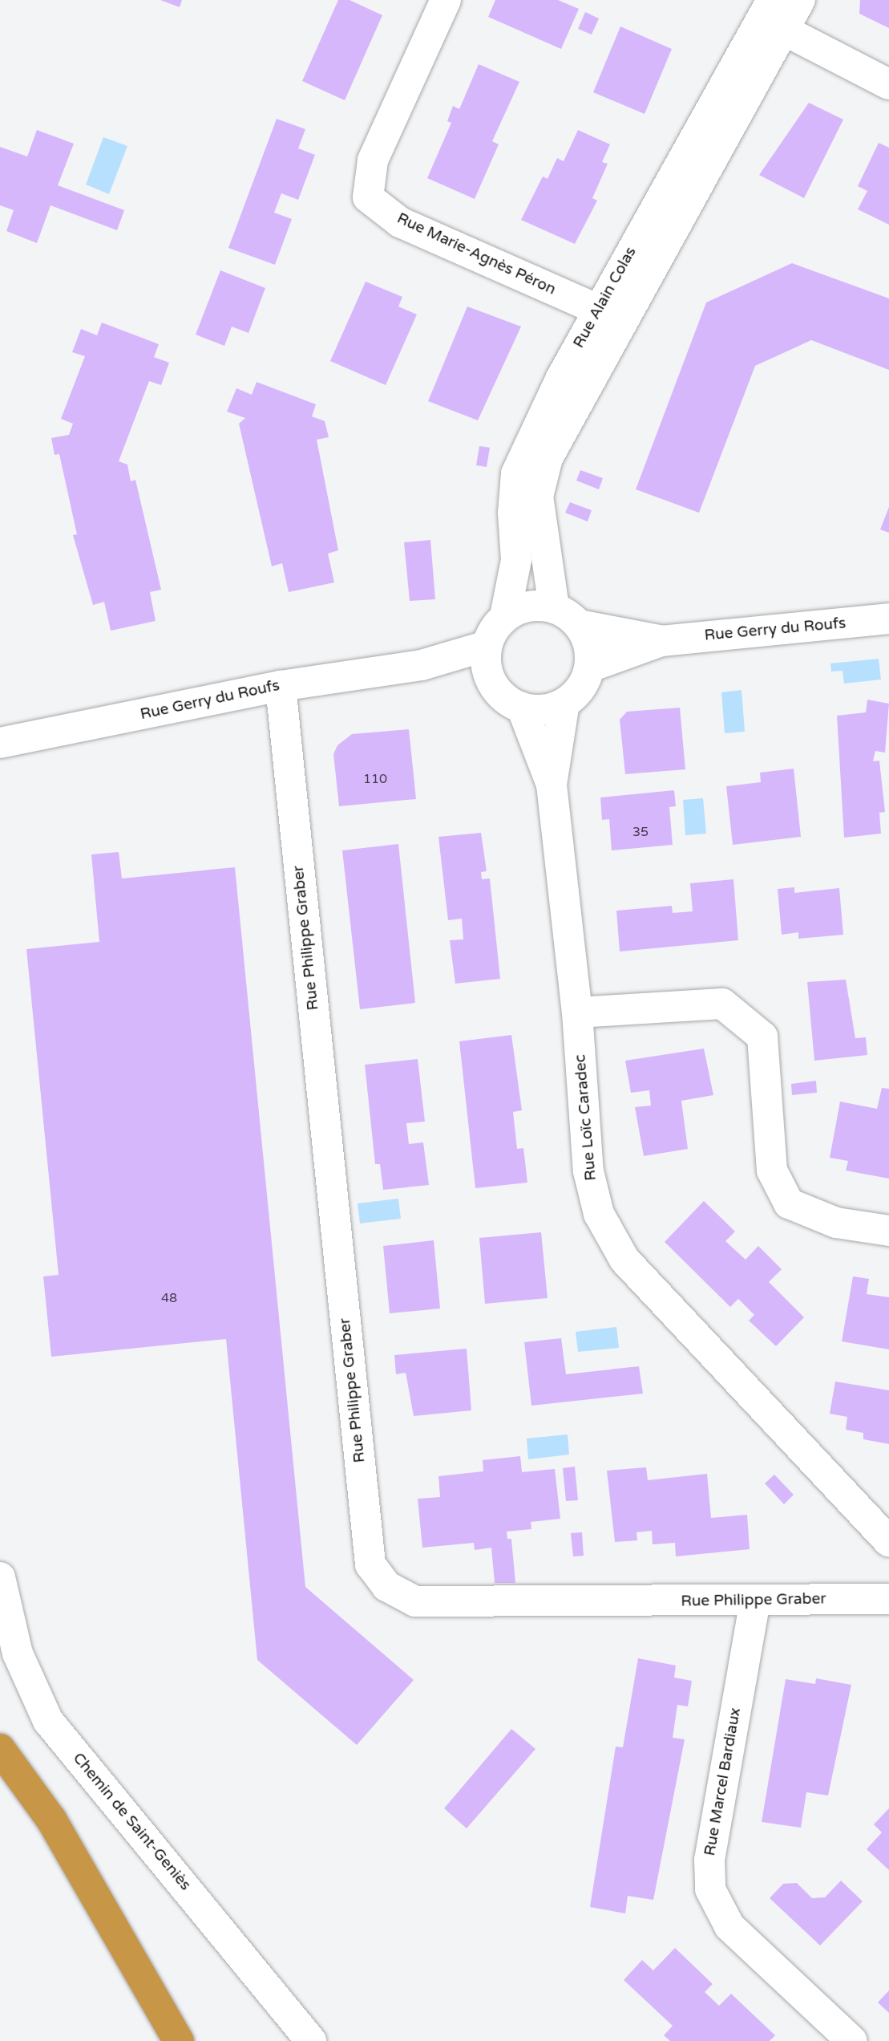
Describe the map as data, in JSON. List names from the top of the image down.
{
  "streets": {
    "street": [
      "Rue Marie-Agnès Péron",
      "Rue Alain Colas",
      "Rue Gerry du Roufs",
      "Rue Philippe Graber",
      "Rue Loïc Caradec",
      "Rue Marcel Bardiaux",
      "Chemin de Saint-Geniès"
    ]
  },
  "crossings": [
    ["Rue Marie-Agnès Péron", "Rue Alain Colas"],
    ["Rue Alain Colas", "Rue Gerry du Roufs"],
    ["Rue Alain Colas", "Rue Loïc Caradec"],
    ["Rue Gerry du Roufs", "Rue Philippe Graber"],
    ["Rue Gerry du Roufs", "Rue Loïc Caradec"],
    ["Rue Philippe Graber", "Rue Marcel Bardiaux"]
  ],
  "house_numbers": ["110", "35", "48"]
}
